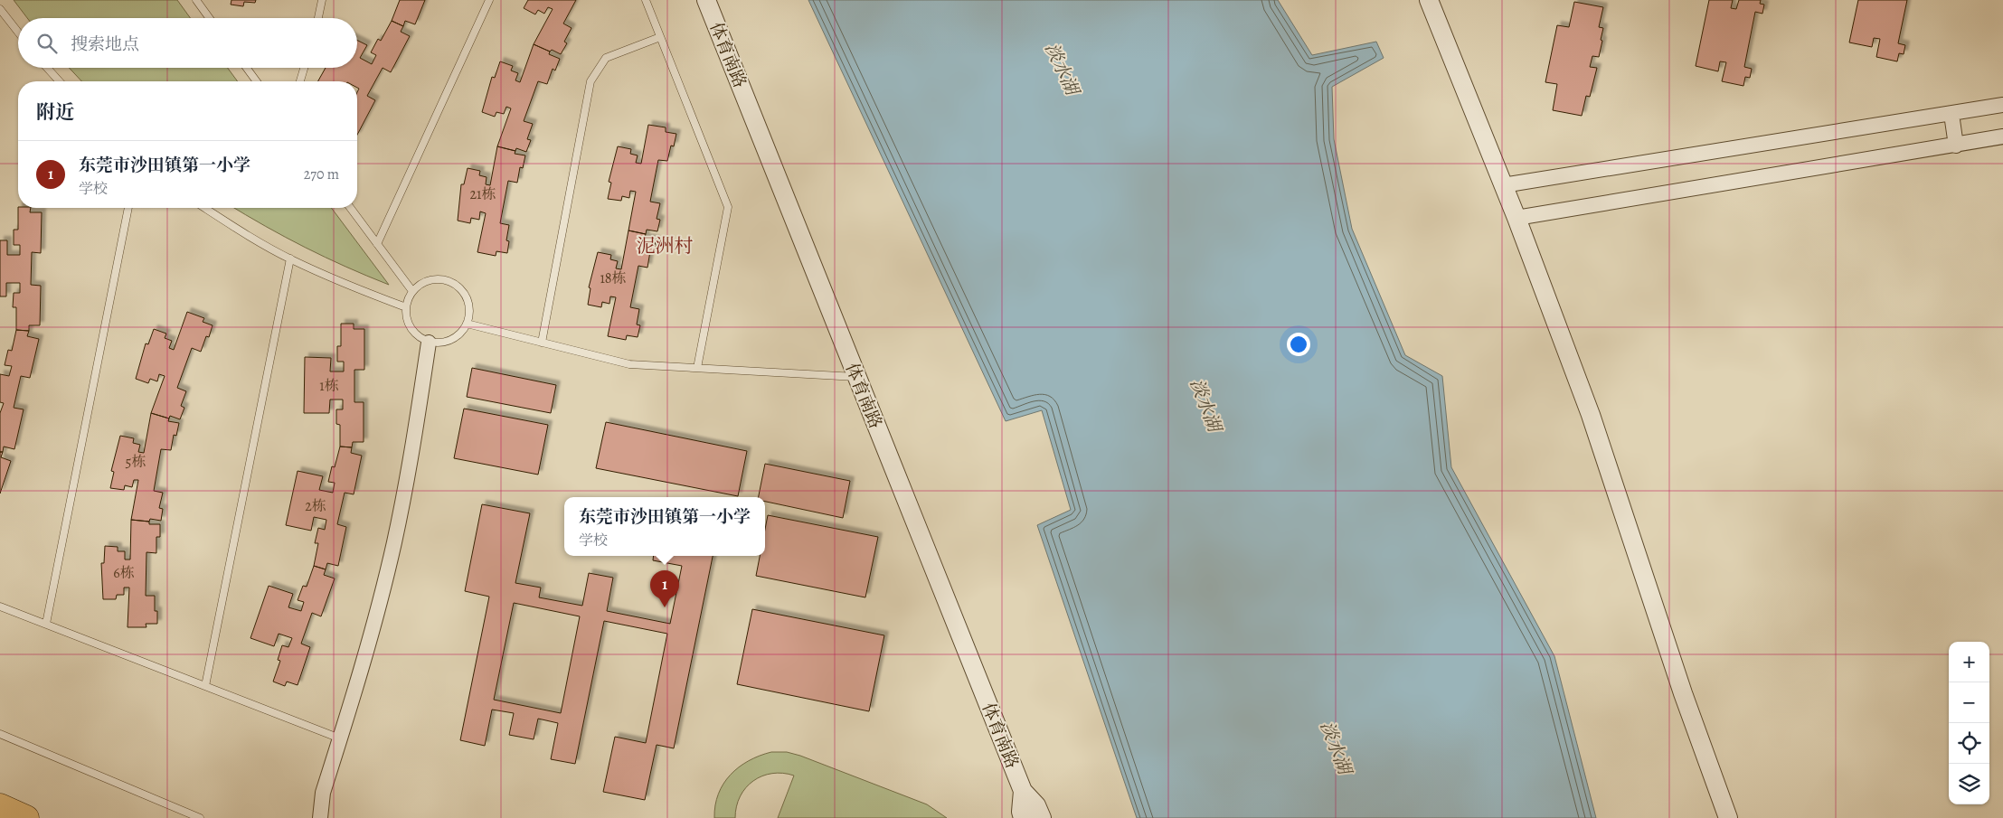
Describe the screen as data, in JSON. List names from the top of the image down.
{
  "streets": {
    "street": ["体育南路"]
  },
  "districts": ["泥洲村"],
  "water": ["淡水湖"],
  "house_numbers": [
    "21栋",
    "18栋",
    "1栋",
    "5栋",
    "2栋",
    "6栋"
  ],
  "page": {
    "search": "搜索地点",
    "heading": "附近",
    "list": [
      {
        "mark": "1",
        "name": "东莞市沙田镇第一小学",
        "note": "学校",
        "value": "270 m"
      }
    ],
    "popup": ["东莞市沙田镇第一小学", "学校"],
    "pins": "1",
    "map_buttons": ["+", "−"]
  }
}
